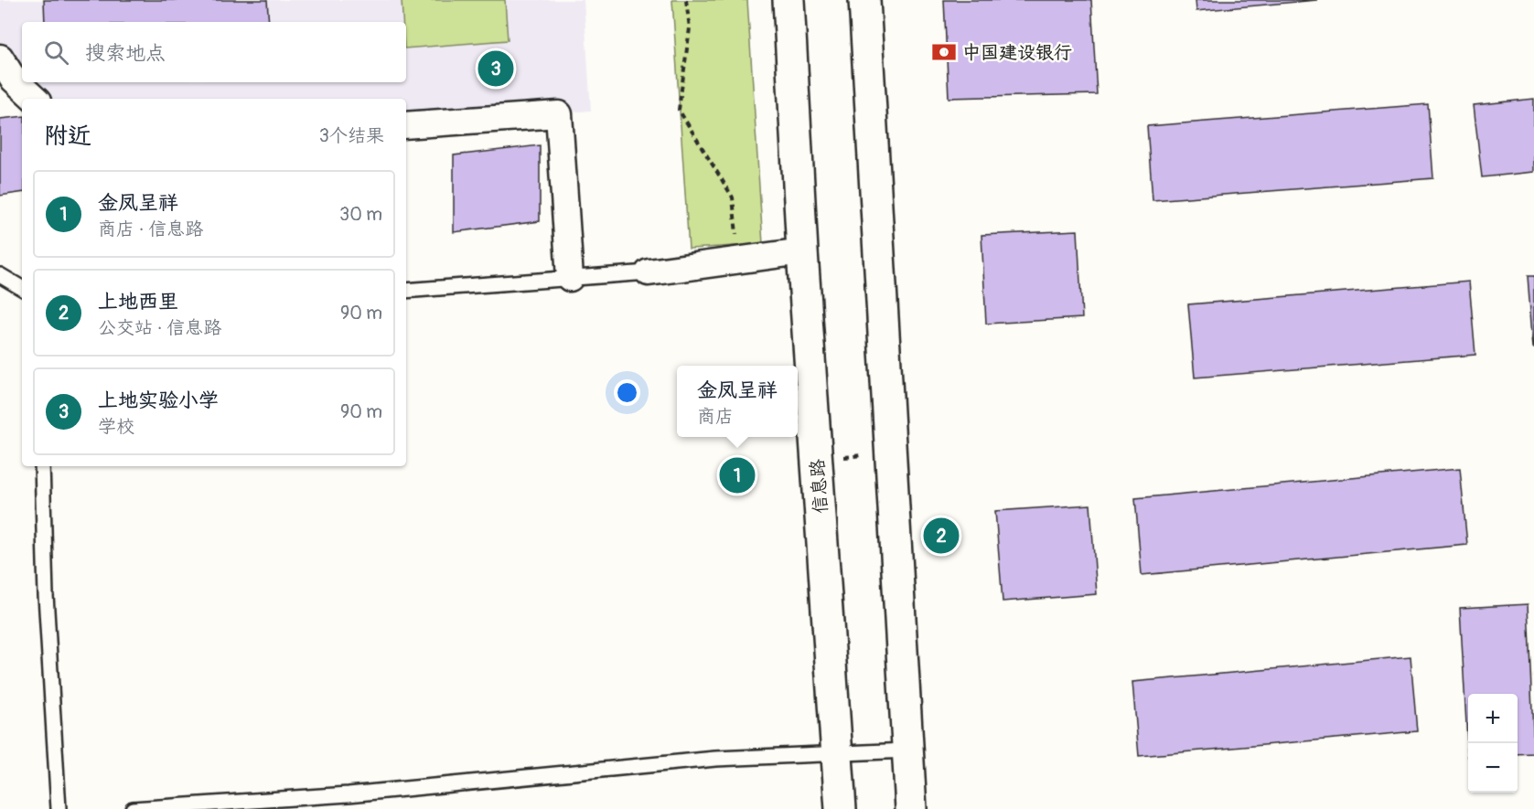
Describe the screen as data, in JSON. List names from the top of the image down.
{
  "streets": {
    "main road": ["信息路"]
  },
  "places": {
    "bank": ["中国建设银行"]
  },
  "page": {
    "search": "搜索地点",
    "pins": ["3", "1", "2"],
    "heading": ["附近", "3个结果"],
    "list": [
      {
        "mark": "1",
        "name": "金凤呈祥",
        "note": "商店 · 信息路",
        "value": "30 m"
      },
      {
        "mark": "2",
        "name": "上地西里",
        "note": "公交站 · 信息路",
        "value": "90 m"
      },
      {
        "mark": "3",
        "name": "上地实验小学",
        "note": "学校",
        "value": "90 m"
      }
    ],
    "popup": ["金凤呈祥", "商店"],
    "map_buttons": ["+", "−"]
  }
}
